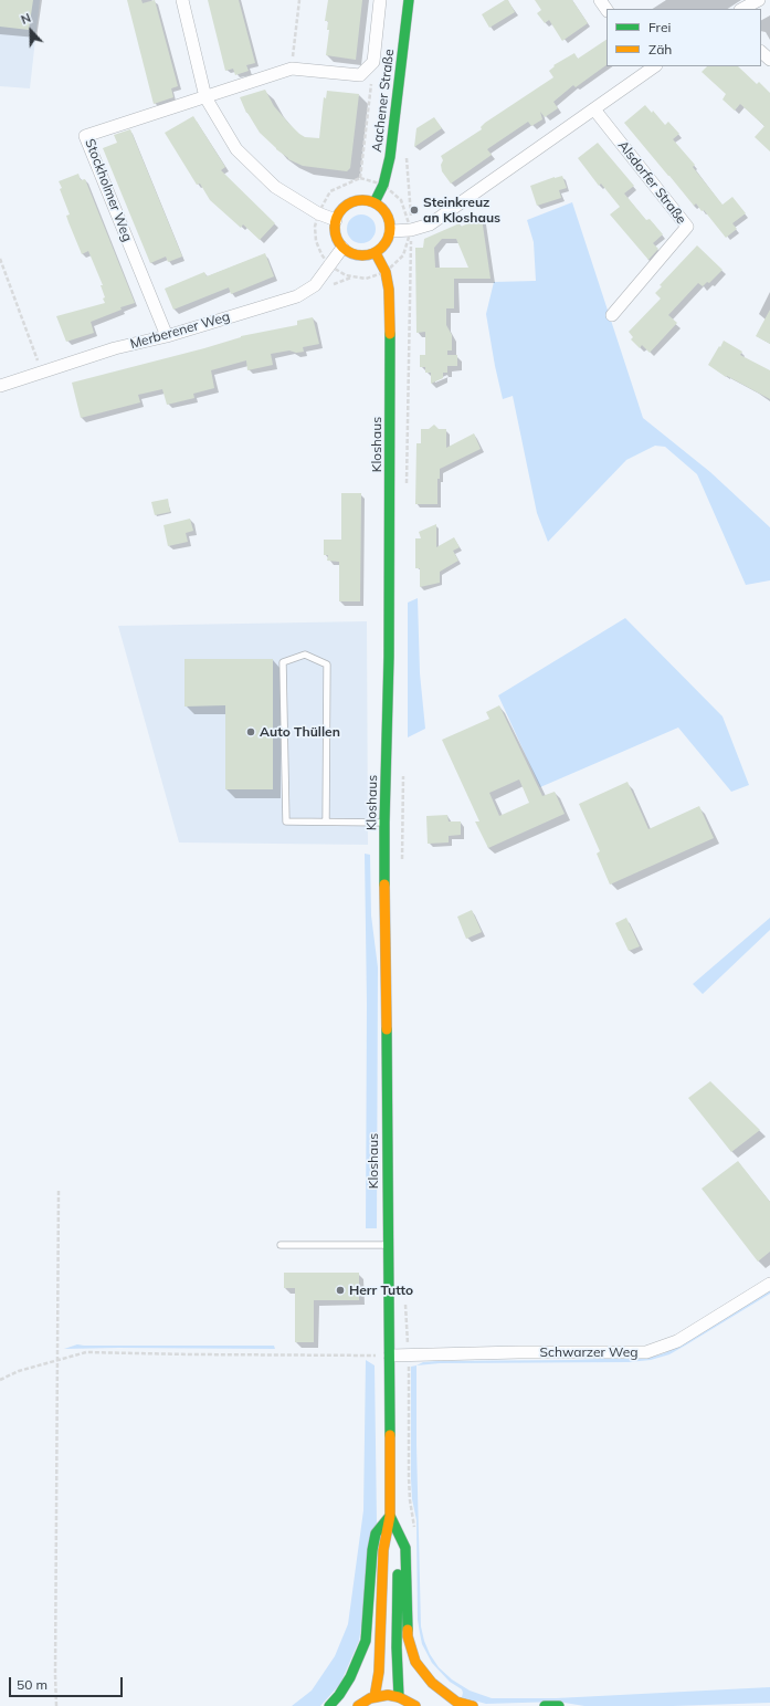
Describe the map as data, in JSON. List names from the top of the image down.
{
  "streets": {
    "main road": ["Aachener Straße", "Kloshaus"],
    "street": [
      "Alsdorfer Straße",
      "Stockholmer Weg",
      "Merberener Weg",
      "Schwarzer Weg"
    ]
  },
  "crossings": [
    ["Aachener Straße", "Merberener Weg"],
    ["Aachener Straße", "Kloshaus"],
    ["Stockholmer Weg", "Merberener Weg"],
    ["Merberener Weg", "Kloshaus"],
    ["Kloshaus", "Schwarzer Weg"]
  ],
  "places": ["Steinkreuz an Kloshaus", "Auto Thüllen", "Herr Tutto"],
  "legend": ["Frei", "Zäh"],
  "scale_bar": "50 m",
  "north": "top"
}
